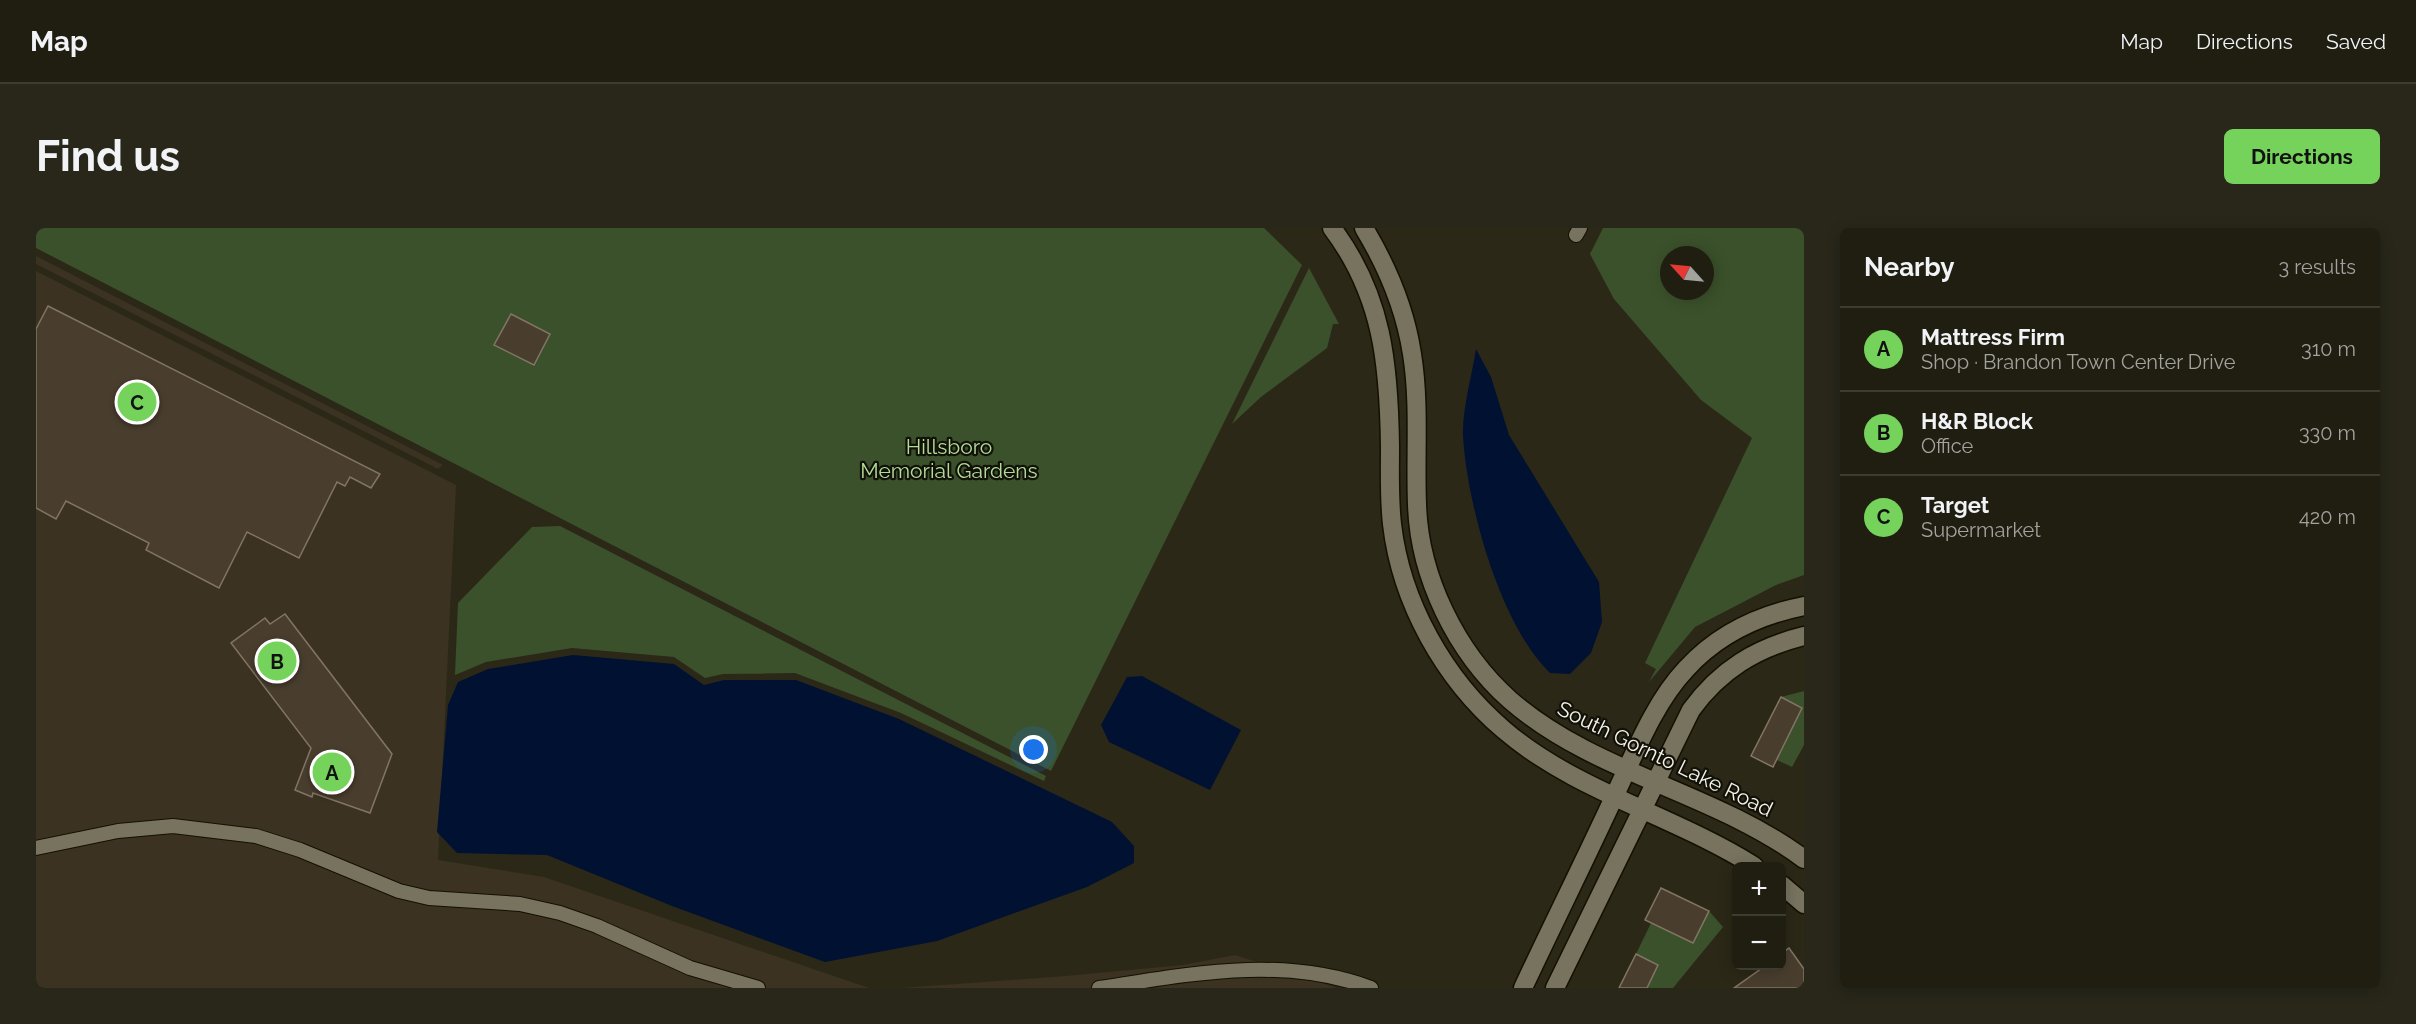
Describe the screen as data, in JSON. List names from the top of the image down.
{
  "streets": {
    "street": ["South Gornto Lake Road"]
  },
  "parks": ["Hillsboro Memorial Gardens"],
  "north": "top left",
  "page": {
    "header": "Map",
    "nav": ["Map", "Directions", "Saved"],
    "buttons": "Directions",
    "title": "Find us",
    "heading": ["Nearby", "3 results"],
    "list": [
      {
        "mark": "A",
        "name": "Mattress Firm",
        "note": "Shop · Brandon Town Center Drive",
        "value": "310 m"
      },
      {
        "mark": "B",
        "name": "H&R Block",
        "note": "Office",
        "value": "330 m"
      },
      {
        "mark": "C",
        "name": "Target",
        "note": "Supermarket",
        "value": "420 m"
      }
    ],
    "pins": ["C", "B", "A"],
    "map_buttons": ["+", "−"]
  }
}
